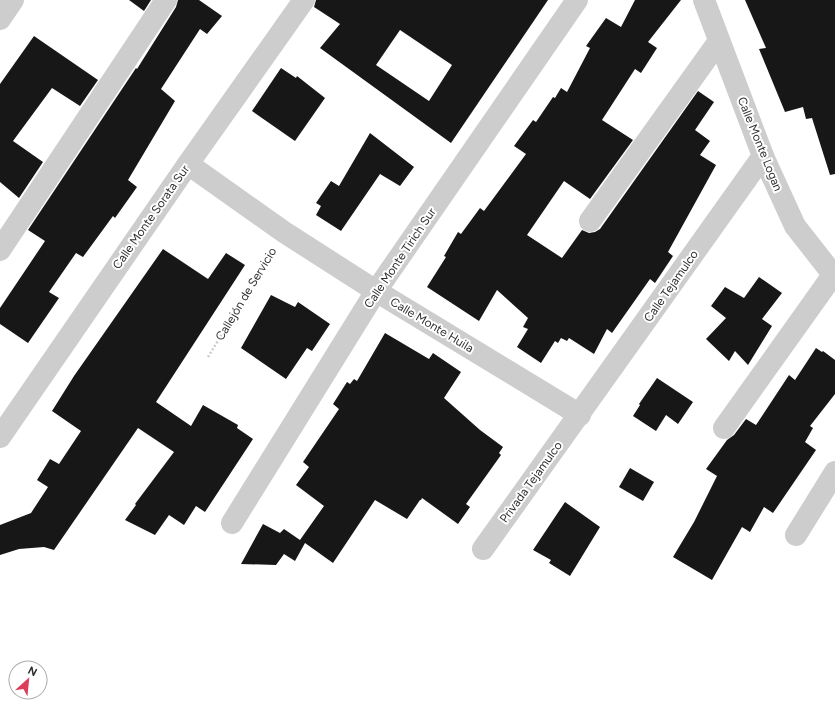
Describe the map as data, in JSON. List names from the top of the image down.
{
  "streets": {
    "street": [
      "Calle Monte Logan",
      "Calle Monte Sorata Sur",
      "Calle Monte Tirich Sur",
      "Calle Tejamulco",
      "Calle Monte Huila",
      "Privada Tejamulco"
    ],
    "path": ["Callejón de Servicio"]
  },
  "crossings": [
    ["Calle Monte Logan", "Calle Tejamulco"],
    ["Calle Monte Sorata Sur", "Calle Monte Huila"],
    ["Calle Monte Tirich Sur", "Calle Monte Huila"],
    ["Calle Tejamulco", "Calle Monte Huila"],
    ["Calle Tejamulco", "Privada Tejamulco"],
    ["Callejón de Servicio", "Calle Monte Huila"],
    ["Calle Monte Huila", "Privada Tejamulco"]
  ],
  "north": "top right"
}
